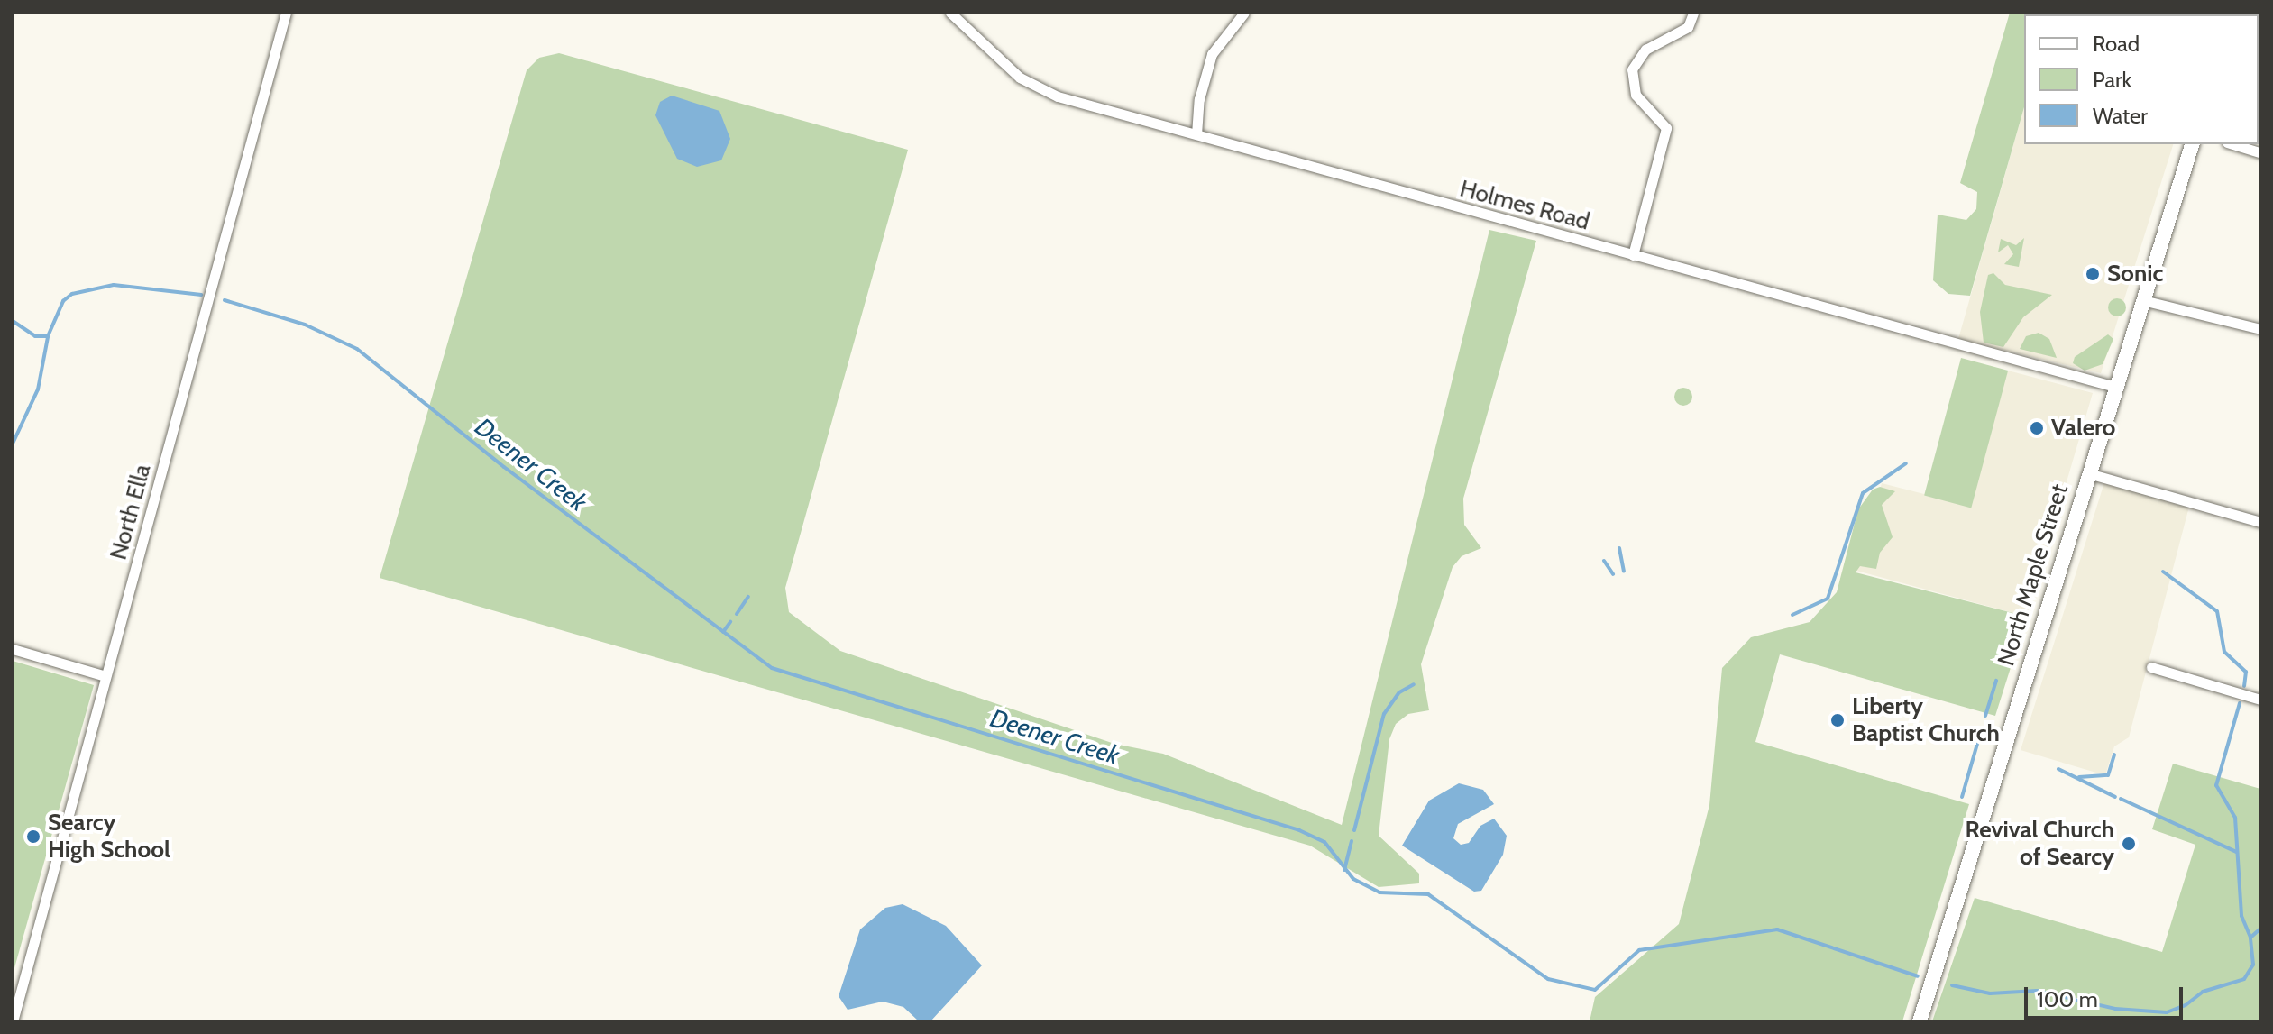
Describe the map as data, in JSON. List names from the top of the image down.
{
  "streets": {
    "main road": ["North Maple Street"],
    "street": ["Holmes Road", "North Ella"]
  },
  "crossings": [
    ["Holmes Road", "North Maple Street"]
  ],
  "water": ["Deener Creek"],
  "places": [
    "Sonic",
    "Valero",
    "Liberty Baptist Church",
    "Searcy High School",
    "Revival Church of Searcy"
  ],
  "legend": ["Road", "Park", "Water"],
  "scale_bar": "100 m"
}
